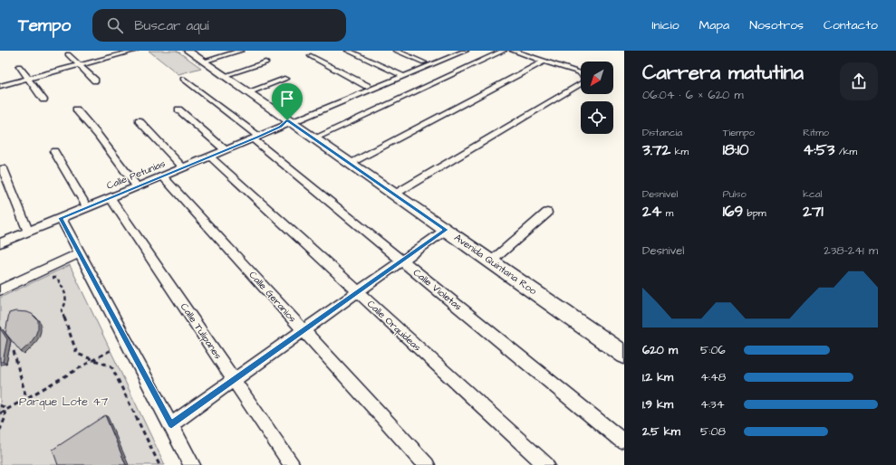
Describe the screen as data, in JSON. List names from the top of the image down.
{
  "streets": {
    "main road": ["Avenida Quintana Roo"],
    "street": [
      "Calle Petunias",
      "Calle Violetas",
      "Calle Geranios",
      "Calle Orquídeas",
      "Calle Tulipanes"
    ]
  },
  "crossings": [
    ["Calle Petunias", "Avenida Quintana Roo"],
    ["Calle Petunias", "Calle Violetas"],
    ["Calle Petunias", "Calle Geranios"],
    ["Calle Petunias", "Calle Orquídeas"],
    ["Calle Petunias", "Calle Tulipanes"]
  ],
  "parks": ["Parque Lote 47"],
  "north": "bottom left",
  "page": {
    "header": "Tempo",
    "search": "Buscar aquí",
    "nav": [
      "Inicio",
      "Mapa",
      "Nosotros",
      "Contacto"
    ],
    "heading": ["Carrera matutina", "06:04 · 6 × 620 m"],
    "stats": [
      ["Distancia", "3.72 km"],
      ["Tiempo", "18:10"],
      ["Ritmo", "4:53 /km"],
      ["Desnivel", "24 m"],
      ["Pulso", "169 bpm"],
      ["kcal", "271"]
    ],
    "chart": ["Desnivel", "238–241 m"],
    "list": [
      {
        "name": "620 m",
        "note": "5:06"
      },
      {
        "name": "1.2 km",
        "note": "4:48"
      },
      {
        "name": "1.9 km",
        "note": "4:34"
      },
      {
        "name": "2.5 km",
        "note": "5:08"
      }
    ]
  }
}
